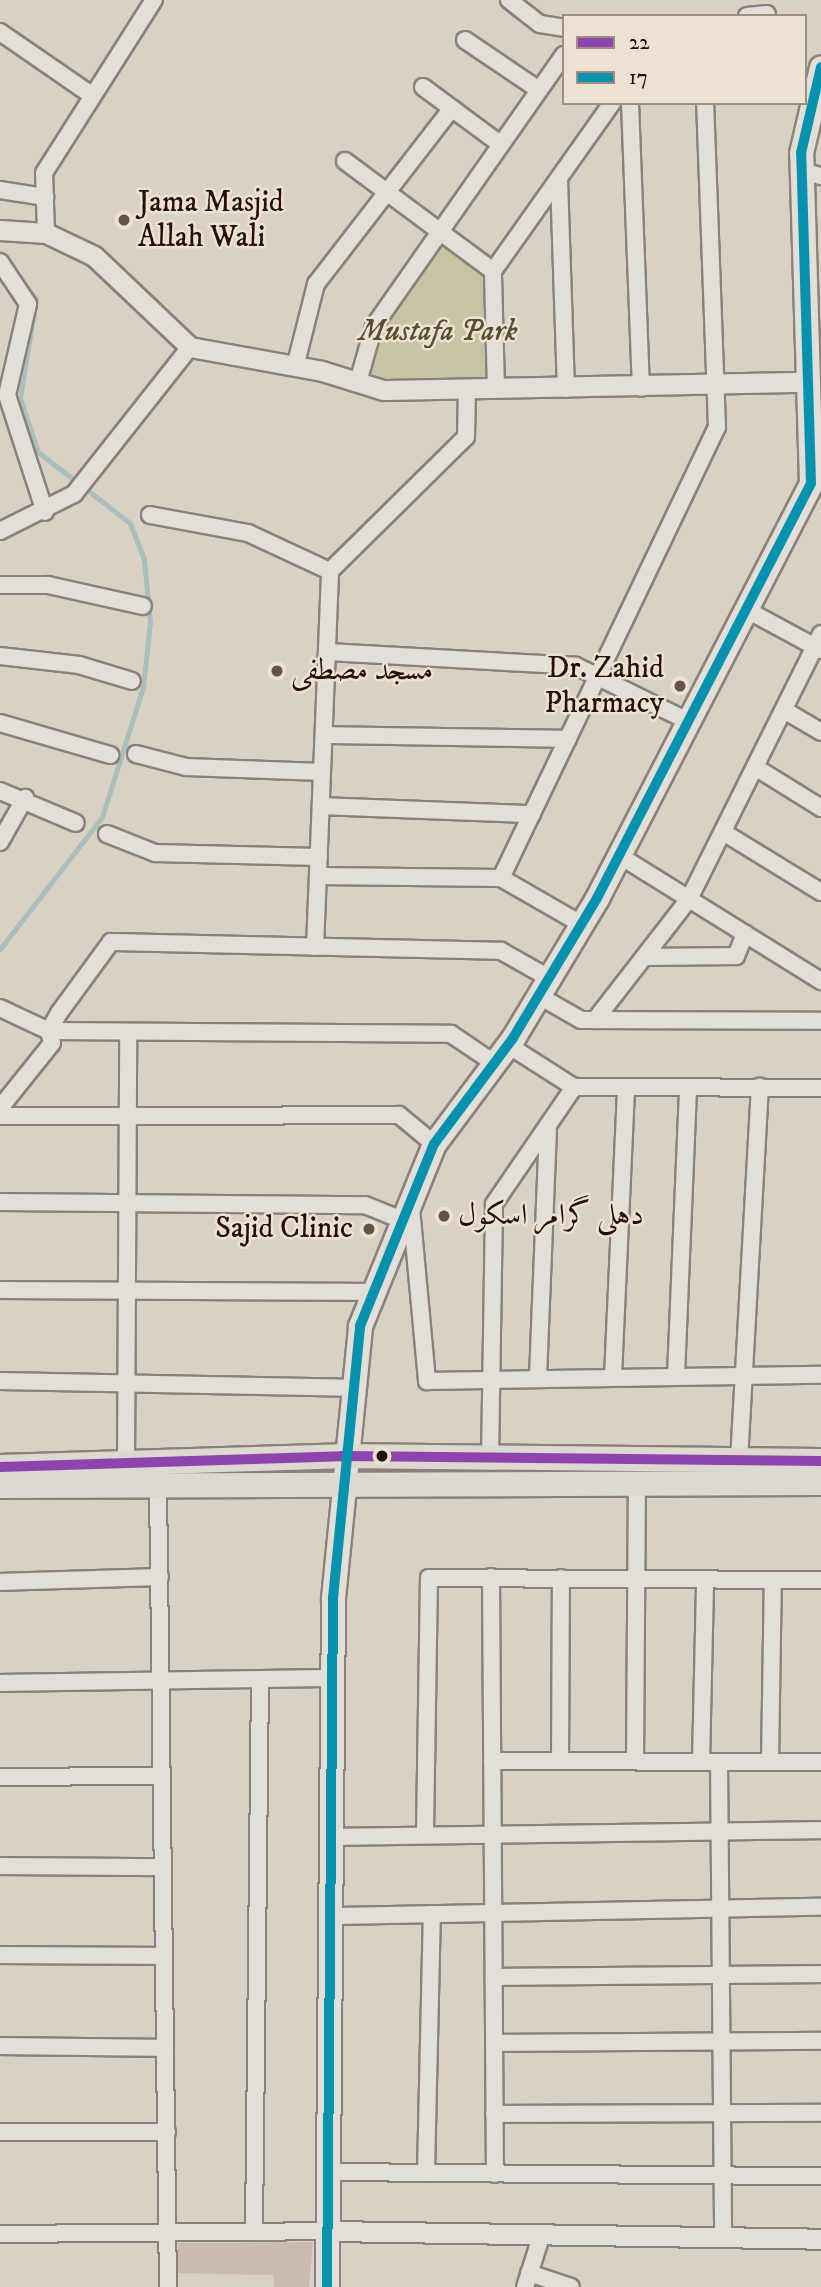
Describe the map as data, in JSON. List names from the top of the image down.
{
  "parks": ["Mustafa Park"],
  "places": [
    "Jama Masjid Allah Wali",
    "مسجد مصطفی",
    "Dr. Zahid Pharmacy",
    "دہلی گرامر اسکول",
    "Sajid Clinic"
  ],
  "lines": ["transit line 17", "transit line 22"],
  "legend": ["22", "17"]
}
